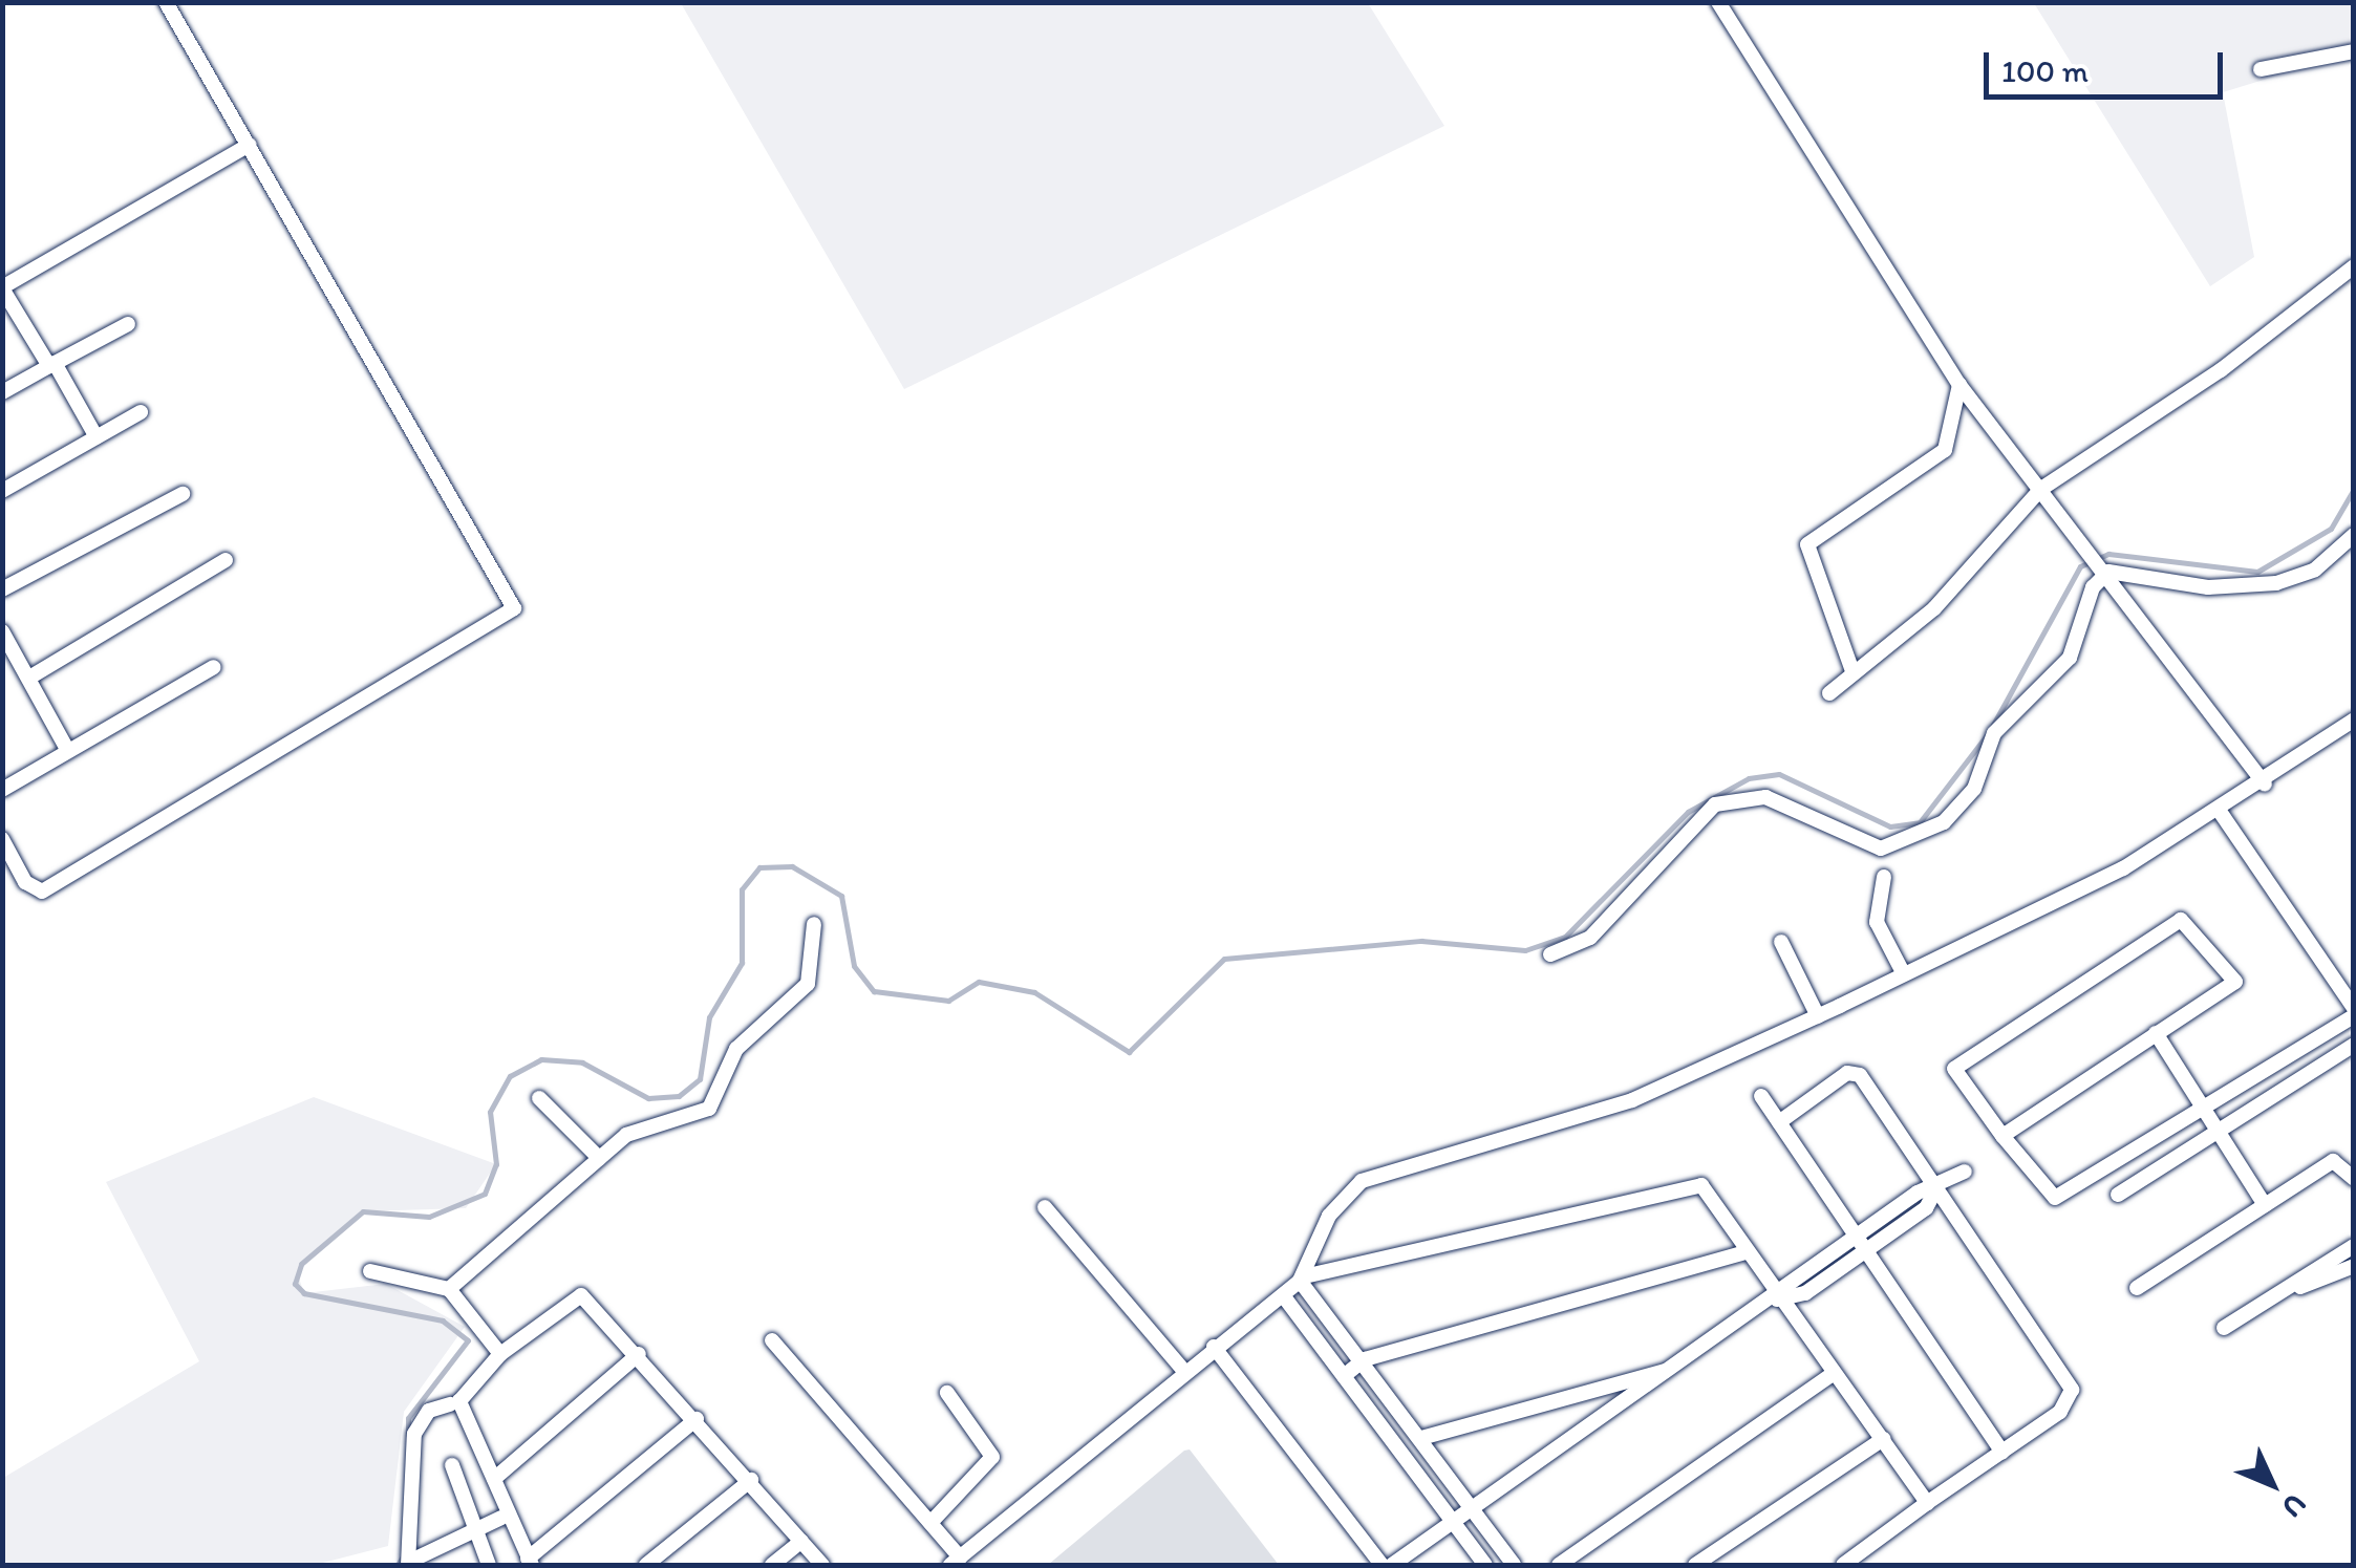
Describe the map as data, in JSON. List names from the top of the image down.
{
  "scale_bar": "100 m",
  "north": "bottom right"
}
